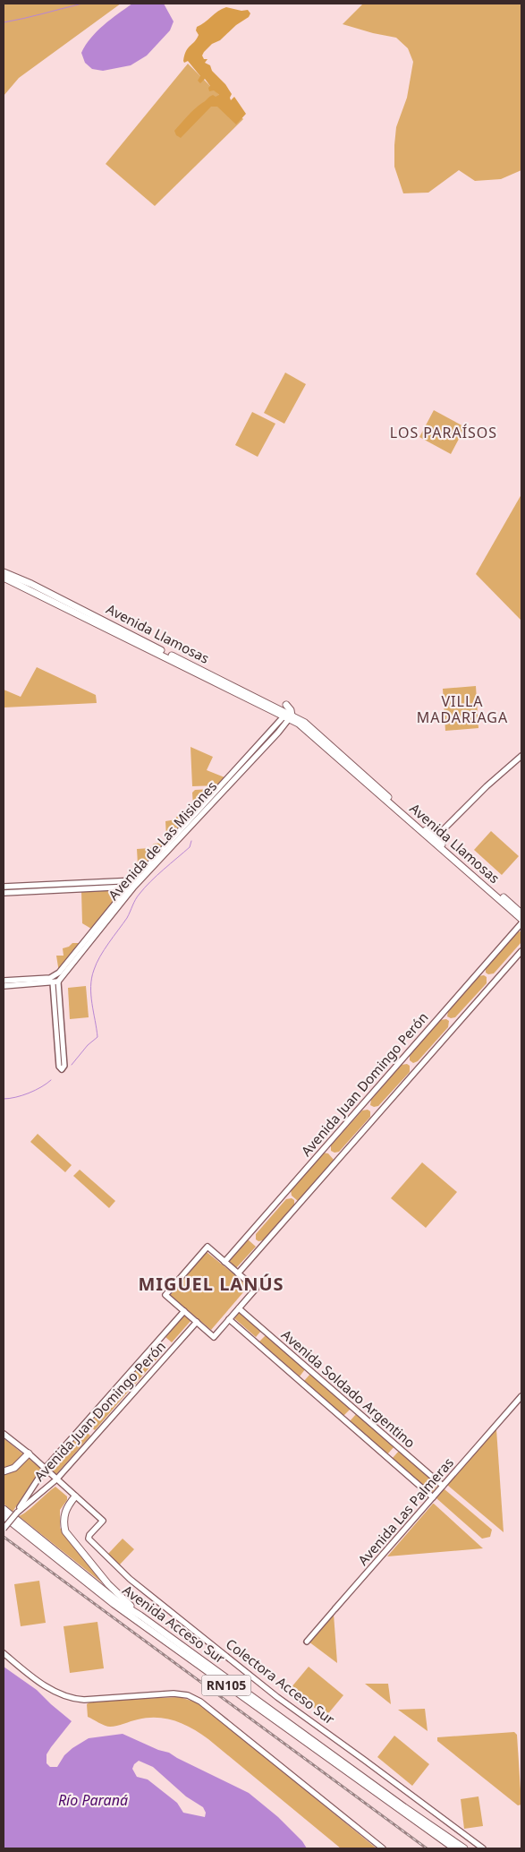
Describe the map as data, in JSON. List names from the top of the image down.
{
  "streets": {
    "highway": ["Avenida Llamosas", "Avenida Acceso Sur", "RN105"],
    "main road": [
      "Avenida de Las Misiones",
      "Avenida Juan Domingo Perón",
      "Avenida Soldado Argentino",
      "Avenida Las Palmeras",
      "Colectora Acceso Sur"
    ]
  },
  "crossings": [
    ["Avenida Llamosas", "Avenida de Las Misiones"],
    ["Avenida Soldado Argentino", "Avenida Las Palmeras"]
  ],
  "districts": ["LOS PARAÍSOS", "VILLA MADARIAGA", "MIGUEL LANÚS"],
  "water": ["Río Paraná"]
}
